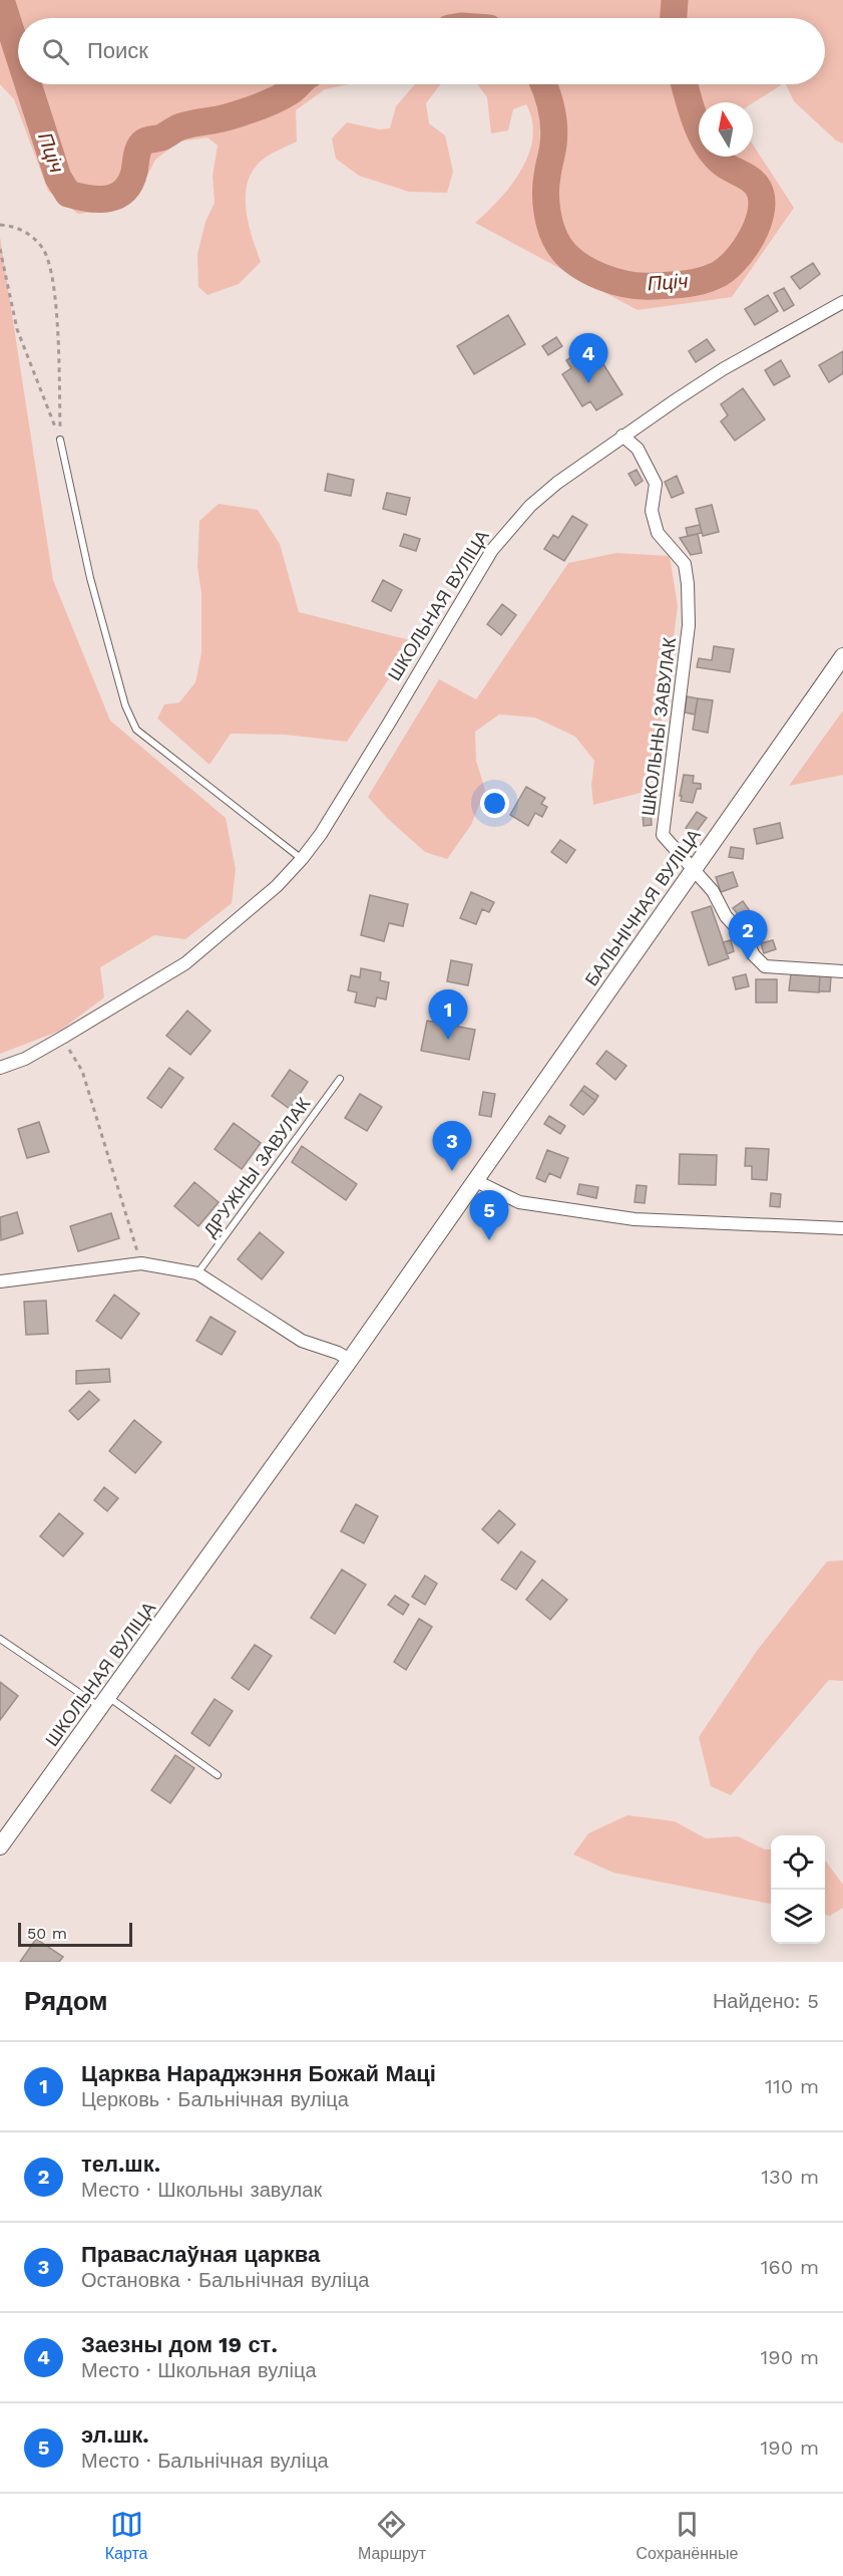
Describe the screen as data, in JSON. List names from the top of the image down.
{
  "streets": {
    "street": ["ШКОЛЬНАЯ ВУЛІЦА", "ШКОЛЬНЫ ЗАВУЛАК", "БАЛЬНІЧНАЯ ВУЛІЦА"],
    "lane": ["ДРУЖНЫ ЗАВУЛАК"]
  },
  "crossings": [
    ["ШКОЛЬНАЯ ВУЛІЦА", "ШКОЛЬНЫ ЗАВУЛАК"],
    ["ШКОЛЬНАЯ ВУЛІЦА", "БАЛЬНІЧНАЯ ВУЛІЦА"],
    ["ШКОЛЬНЫ ЗАВУЛАК", "БАЛЬНІЧНАЯ ВУЛІЦА"]
  ],
  "water": ["Пціч"],
  "scale_bar": "50 m",
  "north": "top",
  "page": {
    "search": "Поиск",
    "pins": [
      "4",
      "2",
      "1",
      "3",
      "5"
    ],
    "scale": "50 m",
    "heading": ["Рядом", "Найдено: 5"],
    "list": [
      {
        "mark": "1",
        "name": "Царква Нараджэння Божай Маці",
        "note": "Церковь · Бальнічная вуліца",
        "value": "110 m"
      },
      {
        "mark": "2",
        "name": "тел.шк.",
        "note": "Место · Школьны завулак",
        "value": "130 m"
      },
      {
        "mark": "3",
        "name": "Праваслаўная царква",
        "note": "Остановка · Бальнічная вуліца",
        "value": "160 m"
      },
      {
        "mark": "4",
        "name": "Заезны дом 19 ст.",
        "note": "Место · Школьная вуліца",
        "value": "190 m"
      },
      {
        "mark": "5",
        "name": "эл.шк.",
        "note": "Место · Бальнічная вуліца",
        "value": "190 m"
      }
    ],
    "nav": ["Карта", "Маршрут", "Сохранённые"]
  }
}
